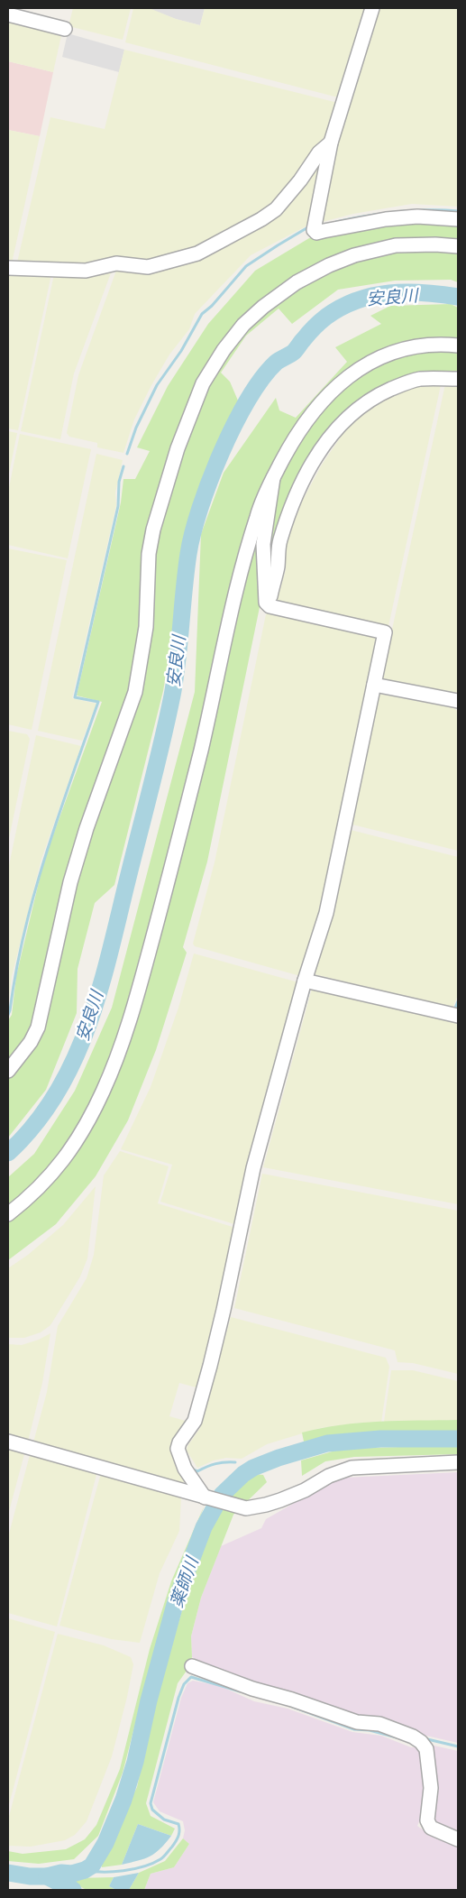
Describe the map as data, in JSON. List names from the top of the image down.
{
  "water": ["安良川", "薬師川"]
}
